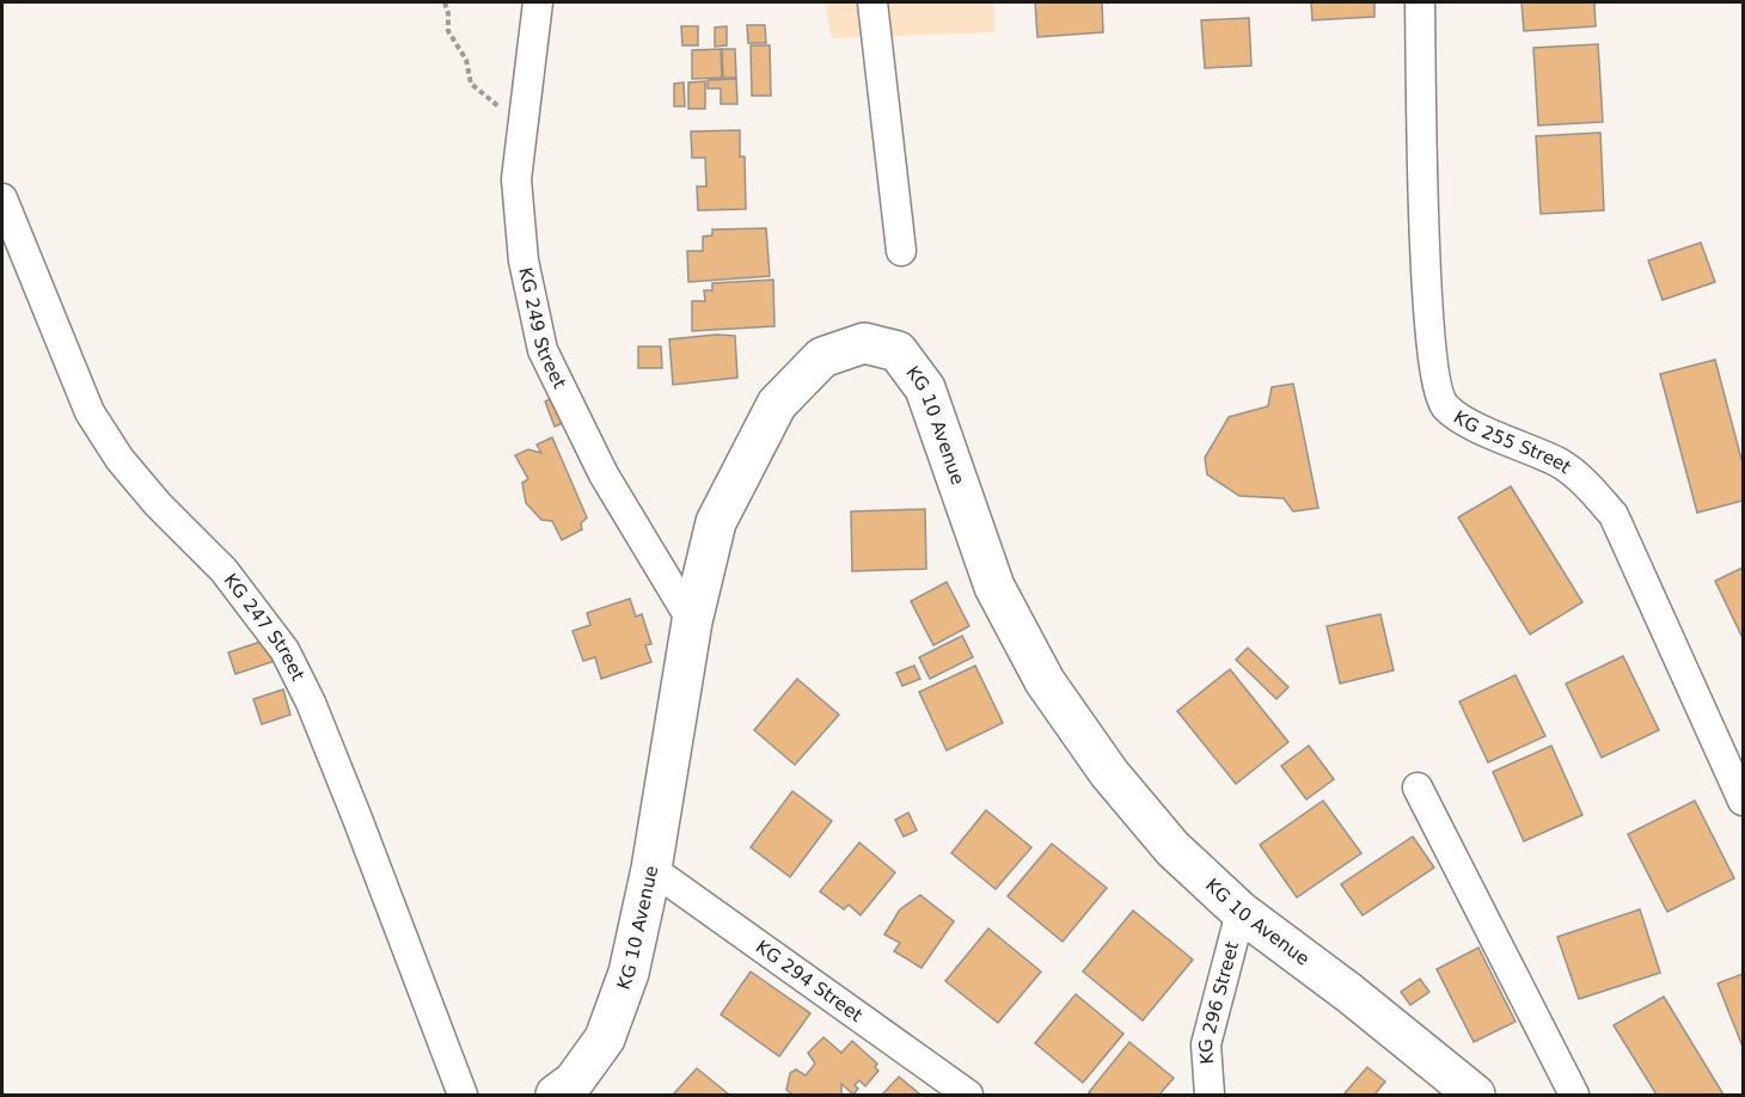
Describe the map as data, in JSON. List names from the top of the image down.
{
  "streets": {
    "street": [
      "KG 249 Street",
      "KG 10 Avenue",
      "KG 255 Street",
      "KG 247 Street",
      "KG 294 Street",
      "KG 296 Street"
    ]
  },
  "crossings": [
    ["KG 249 Street", "KG 10 Avenue"],
    ["KG 10 Avenue", "KG 294 Street"],
    ["KG 10 Avenue", "KG 296 Street"]
  ]
}
